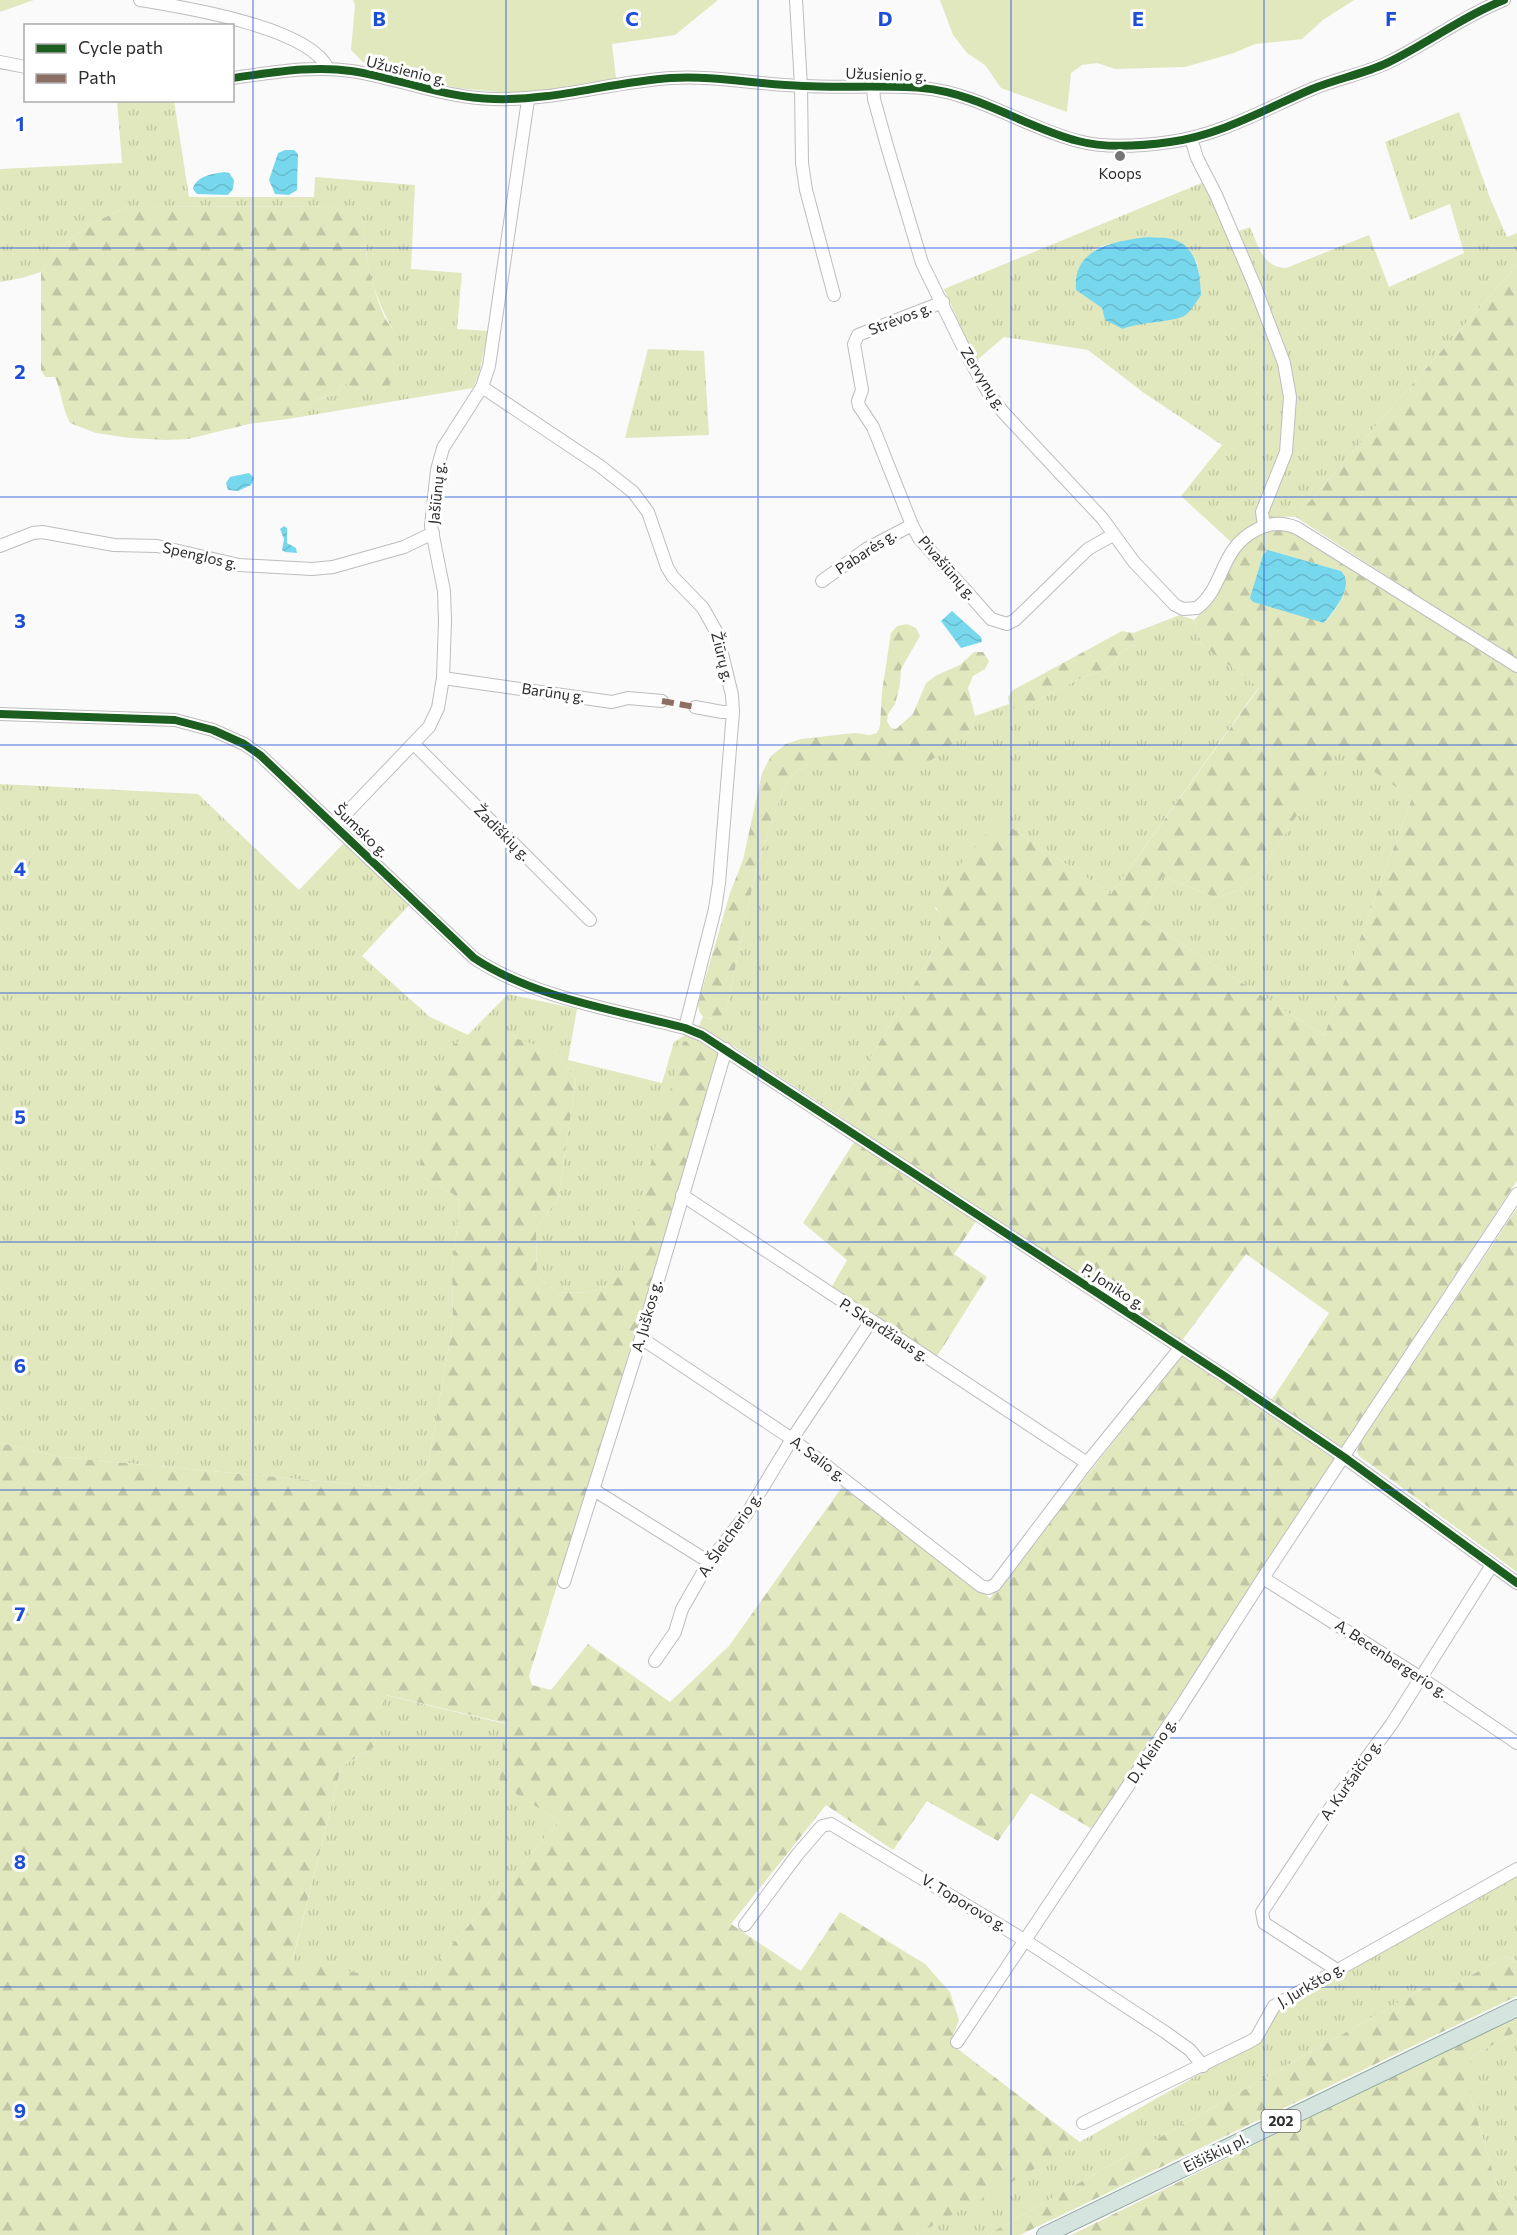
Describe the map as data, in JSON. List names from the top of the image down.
{
  "streets": {
    "main road": ["202", "Eišiškių pl."],
    "street": [
      "Užusienio g.",
      "Strėvos g.",
      "Zervynų g.",
      "Jašiūnų g.",
      "Pabarės g.",
      "Spenglos g.",
      "Pivašiūnų g.",
      "Žiūrų g.",
      "Barūnų g.",
      "Šumsko g.",
      "Žadiškių g.",
      "P. Joniko g.",
      "A. Juškos g.",
      "P. Skardžiaus g.",
      "A. Salio g.",
      "A. Šleicherio g.",
      "A. Becenbergerio g.",
      "D. Kleino g.",
      "A. Kuršaičio g.",
      "V. Toporovo g.",
      "J. Jurkšto g."
    ]
  },
  "crossings": [
    ["Užusienio g.", "Zervynų g."],
    ["Užusienio g.", "Jašiūnų g."],
    ["Strėvos g.", "Zervynų g."],
    ["Strėvos g.", "Pivašiūnų g."],
    ["Zervynų g.", "Pivašiūnų g."],
    ["Jašiūnų g.", "Spenglos g."],
    ["Jašiūnų g.", "Žiūrų g."],
    ["Jašiūnų g.", "Barūnų g."],
    ["Jašiūnų g.", "Šumsko g."],
    ["Jašiūnų g.", "Žadiškių g."],
    ["Pabarės g.", "Pivašiūnų g."],
    ["Žiūrų g.", "Šumsko g."],
    ["Žiūrų g.", "P. Joniko g."],
    ["Šumsko g.", "P. Joniko g."],
    ["P. Joniko g.", "A. Juškos g."],
    ["P. Joniko g.", "D. Kleino g."],
    ["P. Joniko g.", "A. Kuršaičio g."],
    ["A. Juškos g.", "P. Skardžiaus g."],
    ["A. Juškos g.", "A. Salio g."],
    ["P. Skardžiaus g.", "A. Salio g."],
    ["P. Skardžiaus g.", "A. Šleicherio g."],
    ["A. Salio g.", "A. Šleicherio g."],
    ["A. Becenbergerio g.", "D. Kleino g."],
    ["A. Becenbergerio g.", "A. Kuršaičio g."],
    ["D. Kleino g.", "V. Toporovo g."],
    ["A. Kuršaičio g.", "J. Jurkšto g."],
    ["V. Toporovo g.", "J. Jurkšto g."]
  ],
  "places": ["Koops"],
  "legend": ["Cycle path", "Path"],
  "grid": {
    "columns": [
      "B",
      "C",
      "D",
      "E",
      "F"
    ],
    "rows": [
      "1",
      "2",
      "3",
      "4",
      "5",
      "6",
      "7",
      "8",
      "9"
    ]
  }
}
